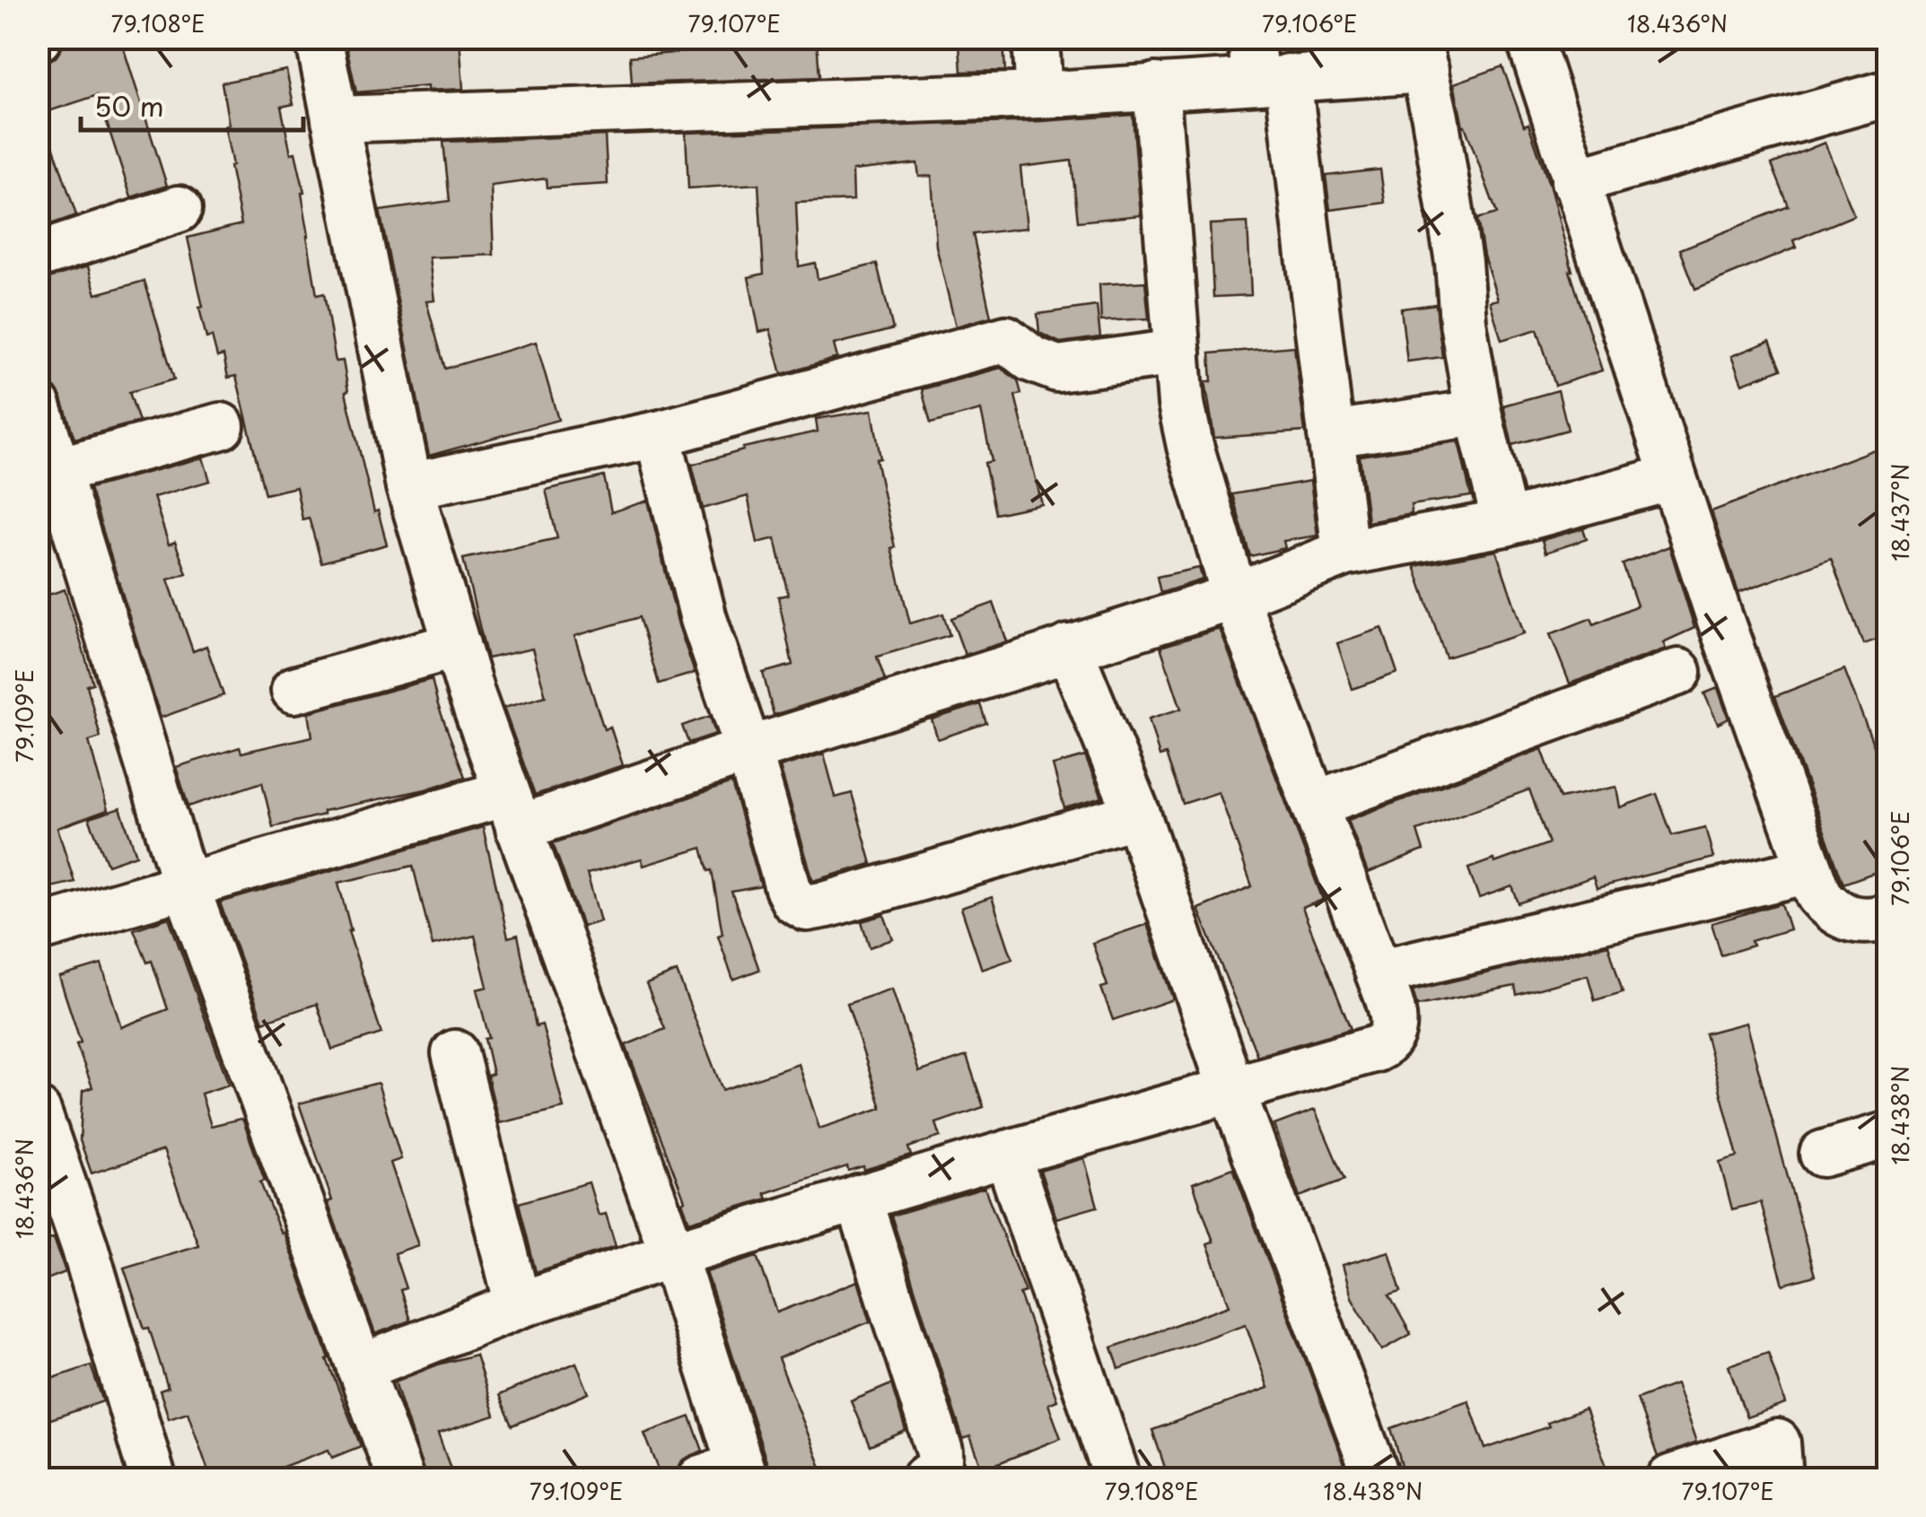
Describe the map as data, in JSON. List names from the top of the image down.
{
  "scale_bar": "50 m",
  "coordinates": [
    "79.108°E",
    "79.107°E",
    "79.106°E",
    "18.436°N",
    "18.437°N",
    "79.109°E",
    "18.438°N"
  ]
}
